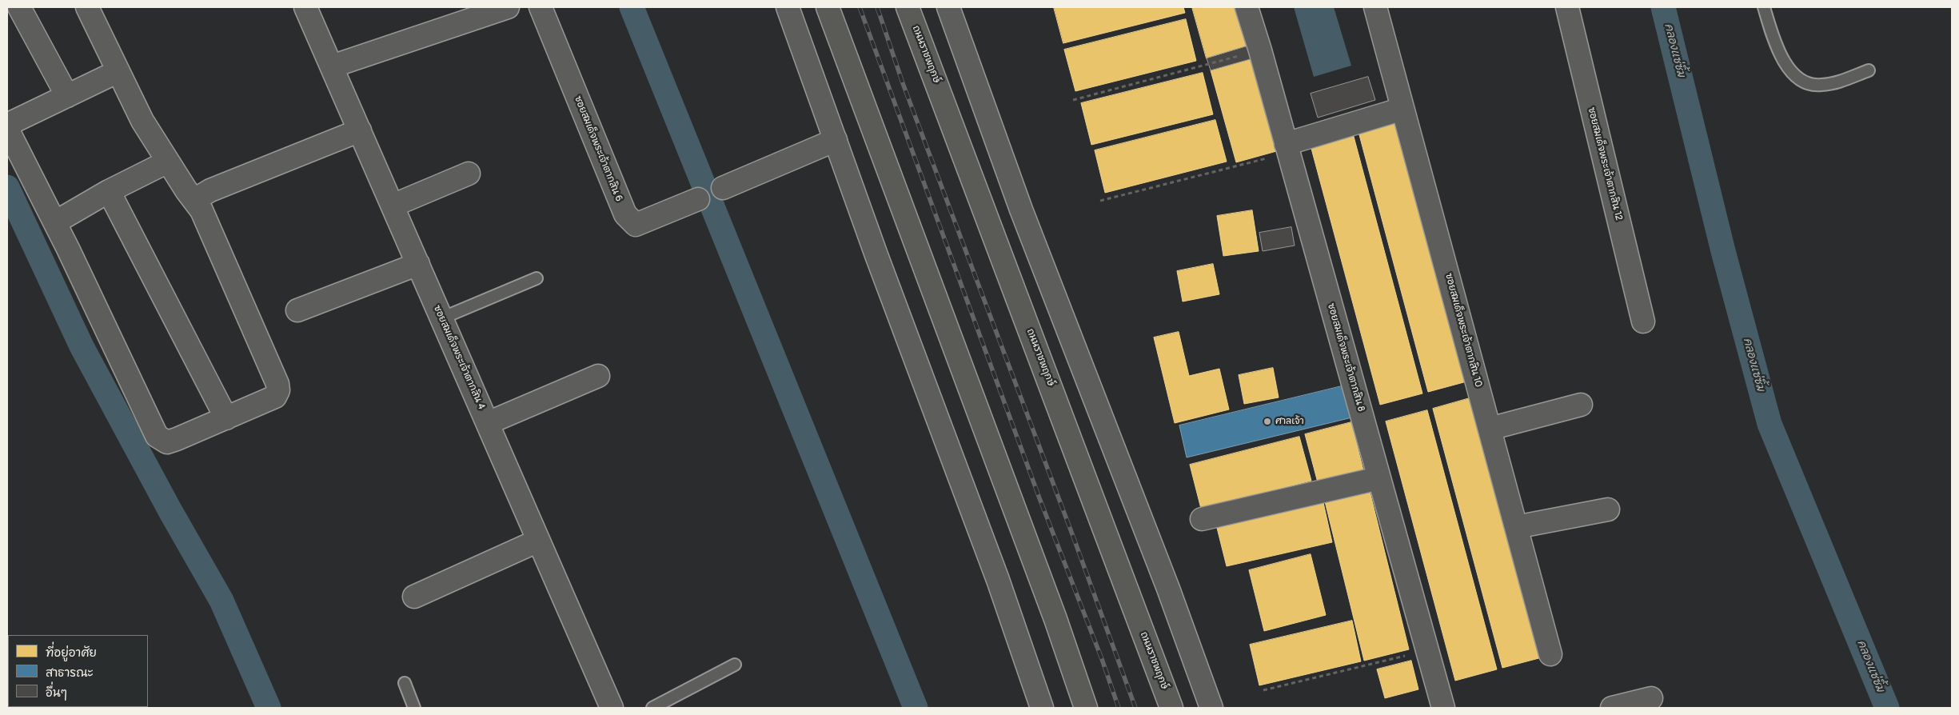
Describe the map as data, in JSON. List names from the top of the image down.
{
  "streets": {
    "main road": ["ถนนราชพฤกษ์"],
    "street": [
      "ซอยสมเด็จพระเจ้าตากสิน 6",
      "ซอยสมเด็จพระเจ้าตากสิน 12",
      "ซอยสมเด็จพระเจ้าตากสิน 10",
      "ซอยสมเด็จพระเจ้าตากสิน 4",
      "ซอยสมเด็จพระเจ้าตากสิน 8"
    ]
  },
  "water": ["คลองแซ่ซิ้ม"],
  "places": ["ศาลเจ้า"],
  "legend": ["ที่อยู่อาศัย", "สาธารณะ", "อื่นๆ"]
}
